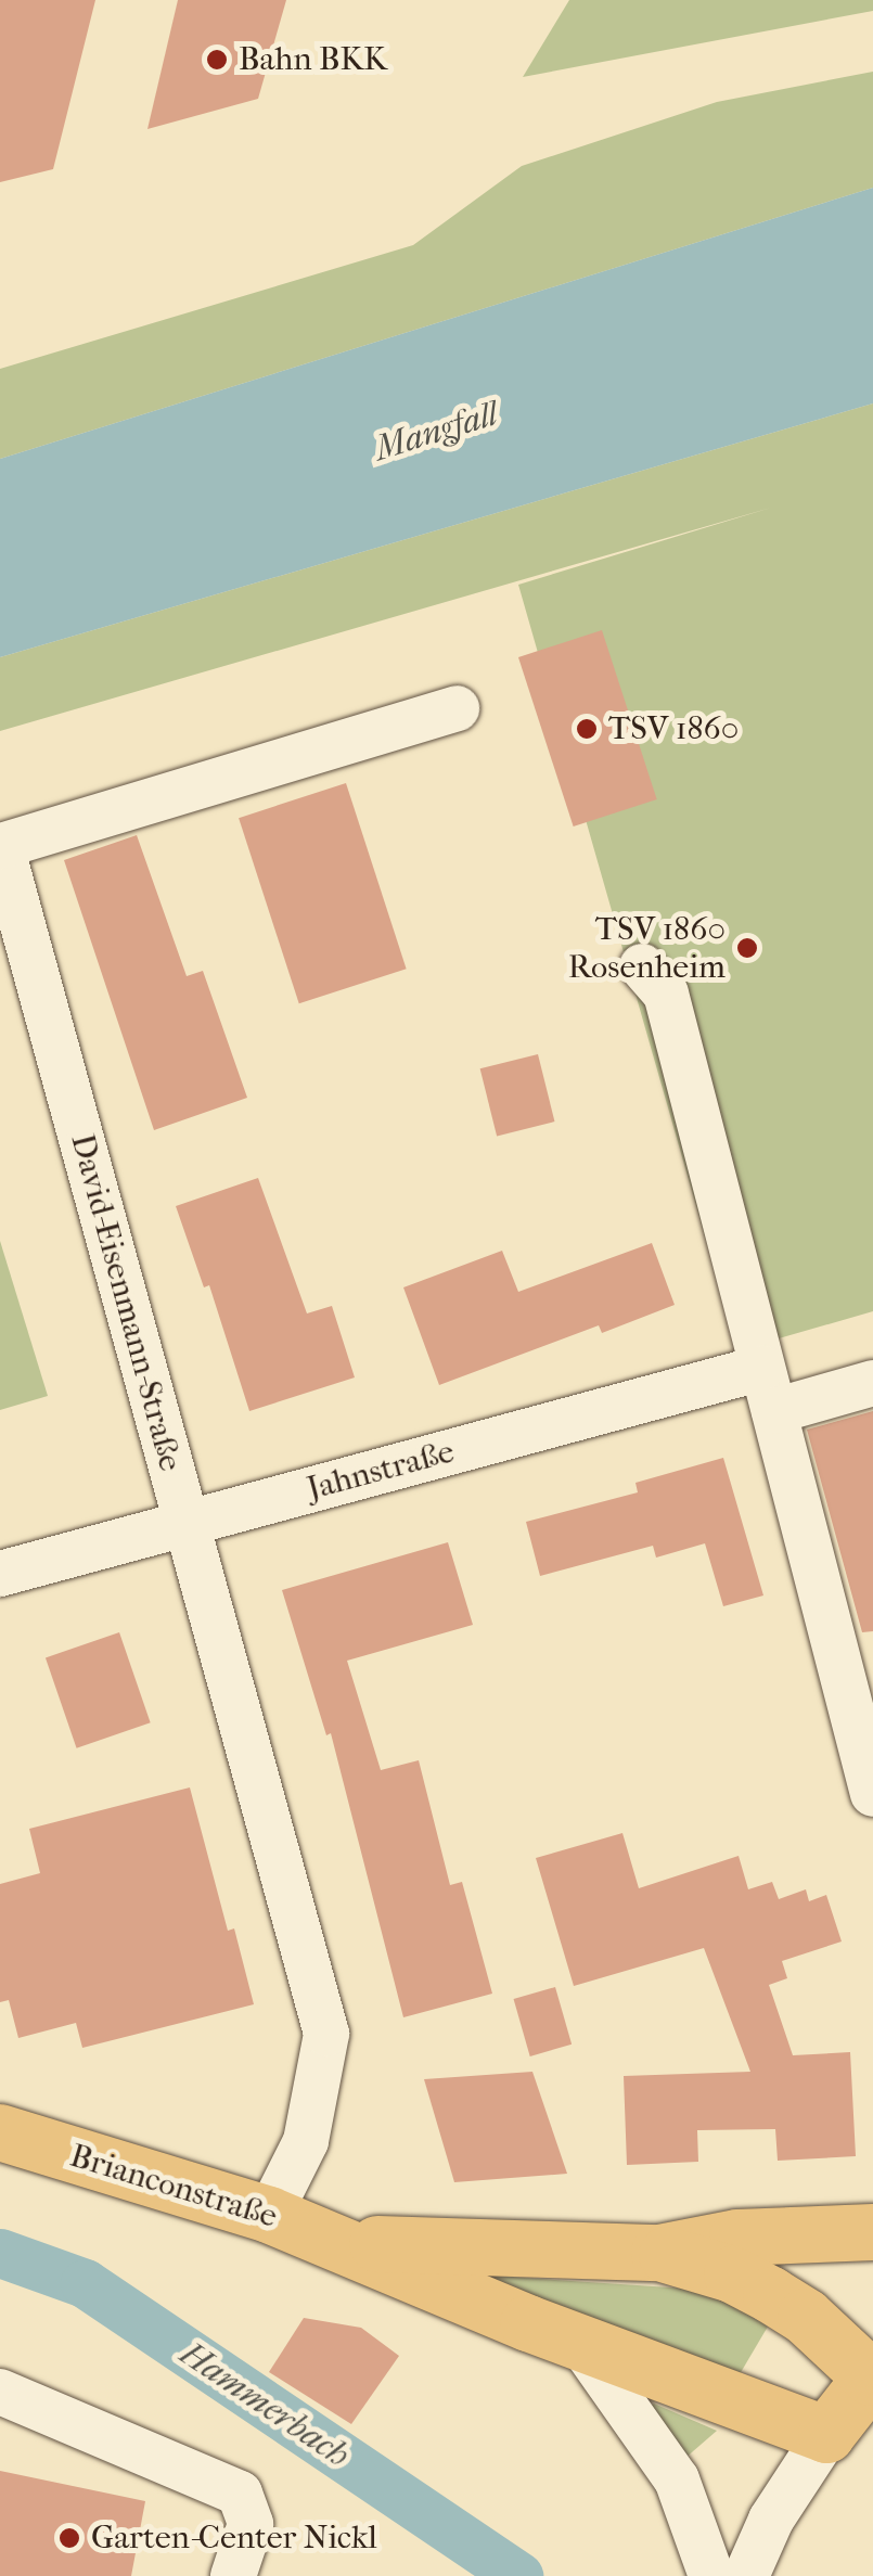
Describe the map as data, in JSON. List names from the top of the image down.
{
  "streets": {
    "main road": ["Brianconstraße"],
    "street": ["David-Eisenmann-Straße", "Jahnstraße"]
  },
  "crossings": [
    ["David-Eisenmann-Straße", "Jahnstraße"],
    ["David-Eisenmann-Straße", "Brianconstraße"]
  ],
  "water": ["Mangfall", "Hammerbach"],
  "places": [
    "Bahn BKK",
    "TSV 1860",
    "TSV 1860 Rosenheim",
    "Garten-Center Nickl"
  ]
}
